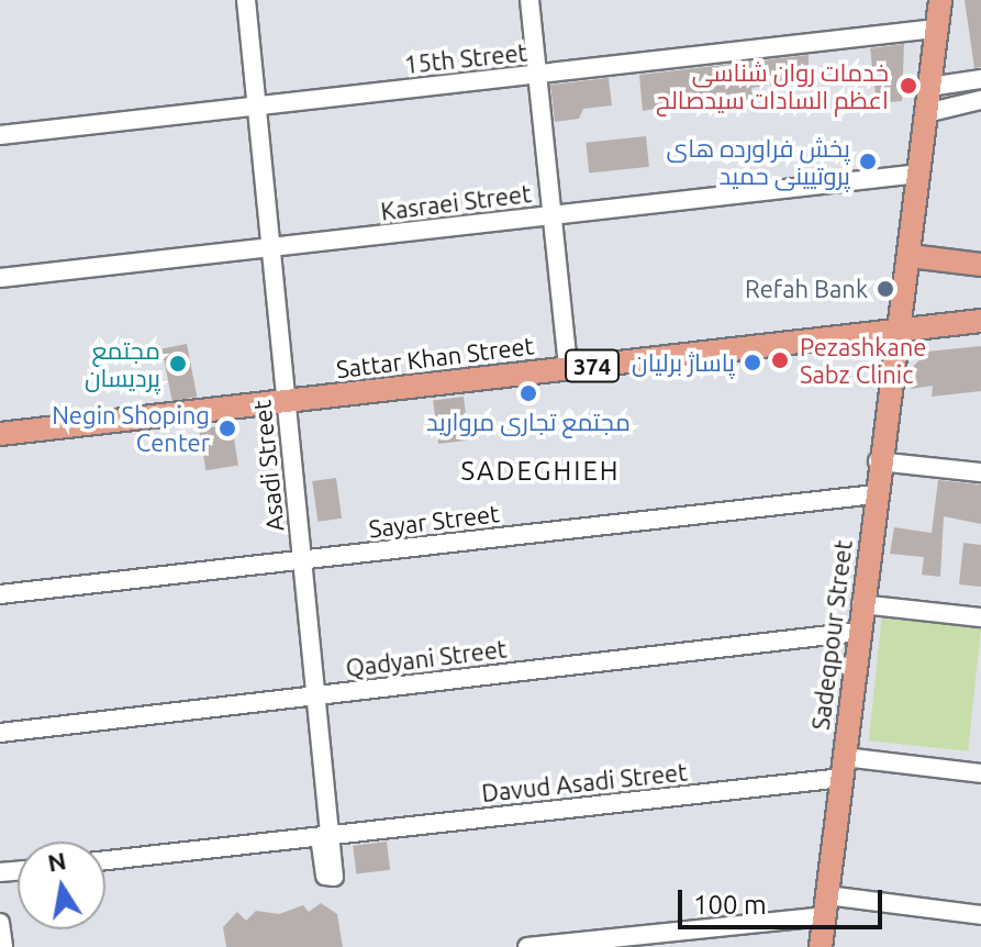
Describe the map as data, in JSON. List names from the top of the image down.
{
  "streets": {
    "main road": ["Sattar Khan Street", "374", "Sadeqpour Street"],
    "street": [
      "15th Street",
      "Kasraei Street",
      "Asadi Street",
      "Sayar Street",
      "Qadyani Street",
      "Davud Asadi Street"
    ]
  },
  "crossings": [
    ["15th Street", "Asadi Street"],
    ["15th Street", "Sadeqpour Street"],
    ["Kasraei Street", "Asadi Street"],
    ["Kasraei Street", "Sadeqpour Street"],
    ["Sattar Khan Street", "Asadi Street"],
    ["Sattar Khan Street", "Sadeqpour Street"],
    ["Asadi Street", "Sayar Street"],
    ["Asadi Street", "Qadyani Street"],
    ["Asadi Street", "Davud Asadi Street"],
    ["Sayar Street", "Sadeqpour Street"],
    ["Sadeqpour Street", "Qadyani Street"],
    ["Sadeqpour Street", "Davud Asadi Street"]
  ],
  "districts": ["SADEGHIEH"],
  "places": [
    "خدمات روان شناسی اعظم السادات سیدصالح",
    "پخش فراورده های پروتیینی حمید",
    "Refah Bank",
    "Pezashkane Sabz Clinic",
    "پاساژ برلیان",
    "مجتمع پردیسان",
    "مجتمع تجاری مروارید",
    "Negin Shoping Center"
  ],
  "scale_bar": "100 m",
  "north": "top"
}
